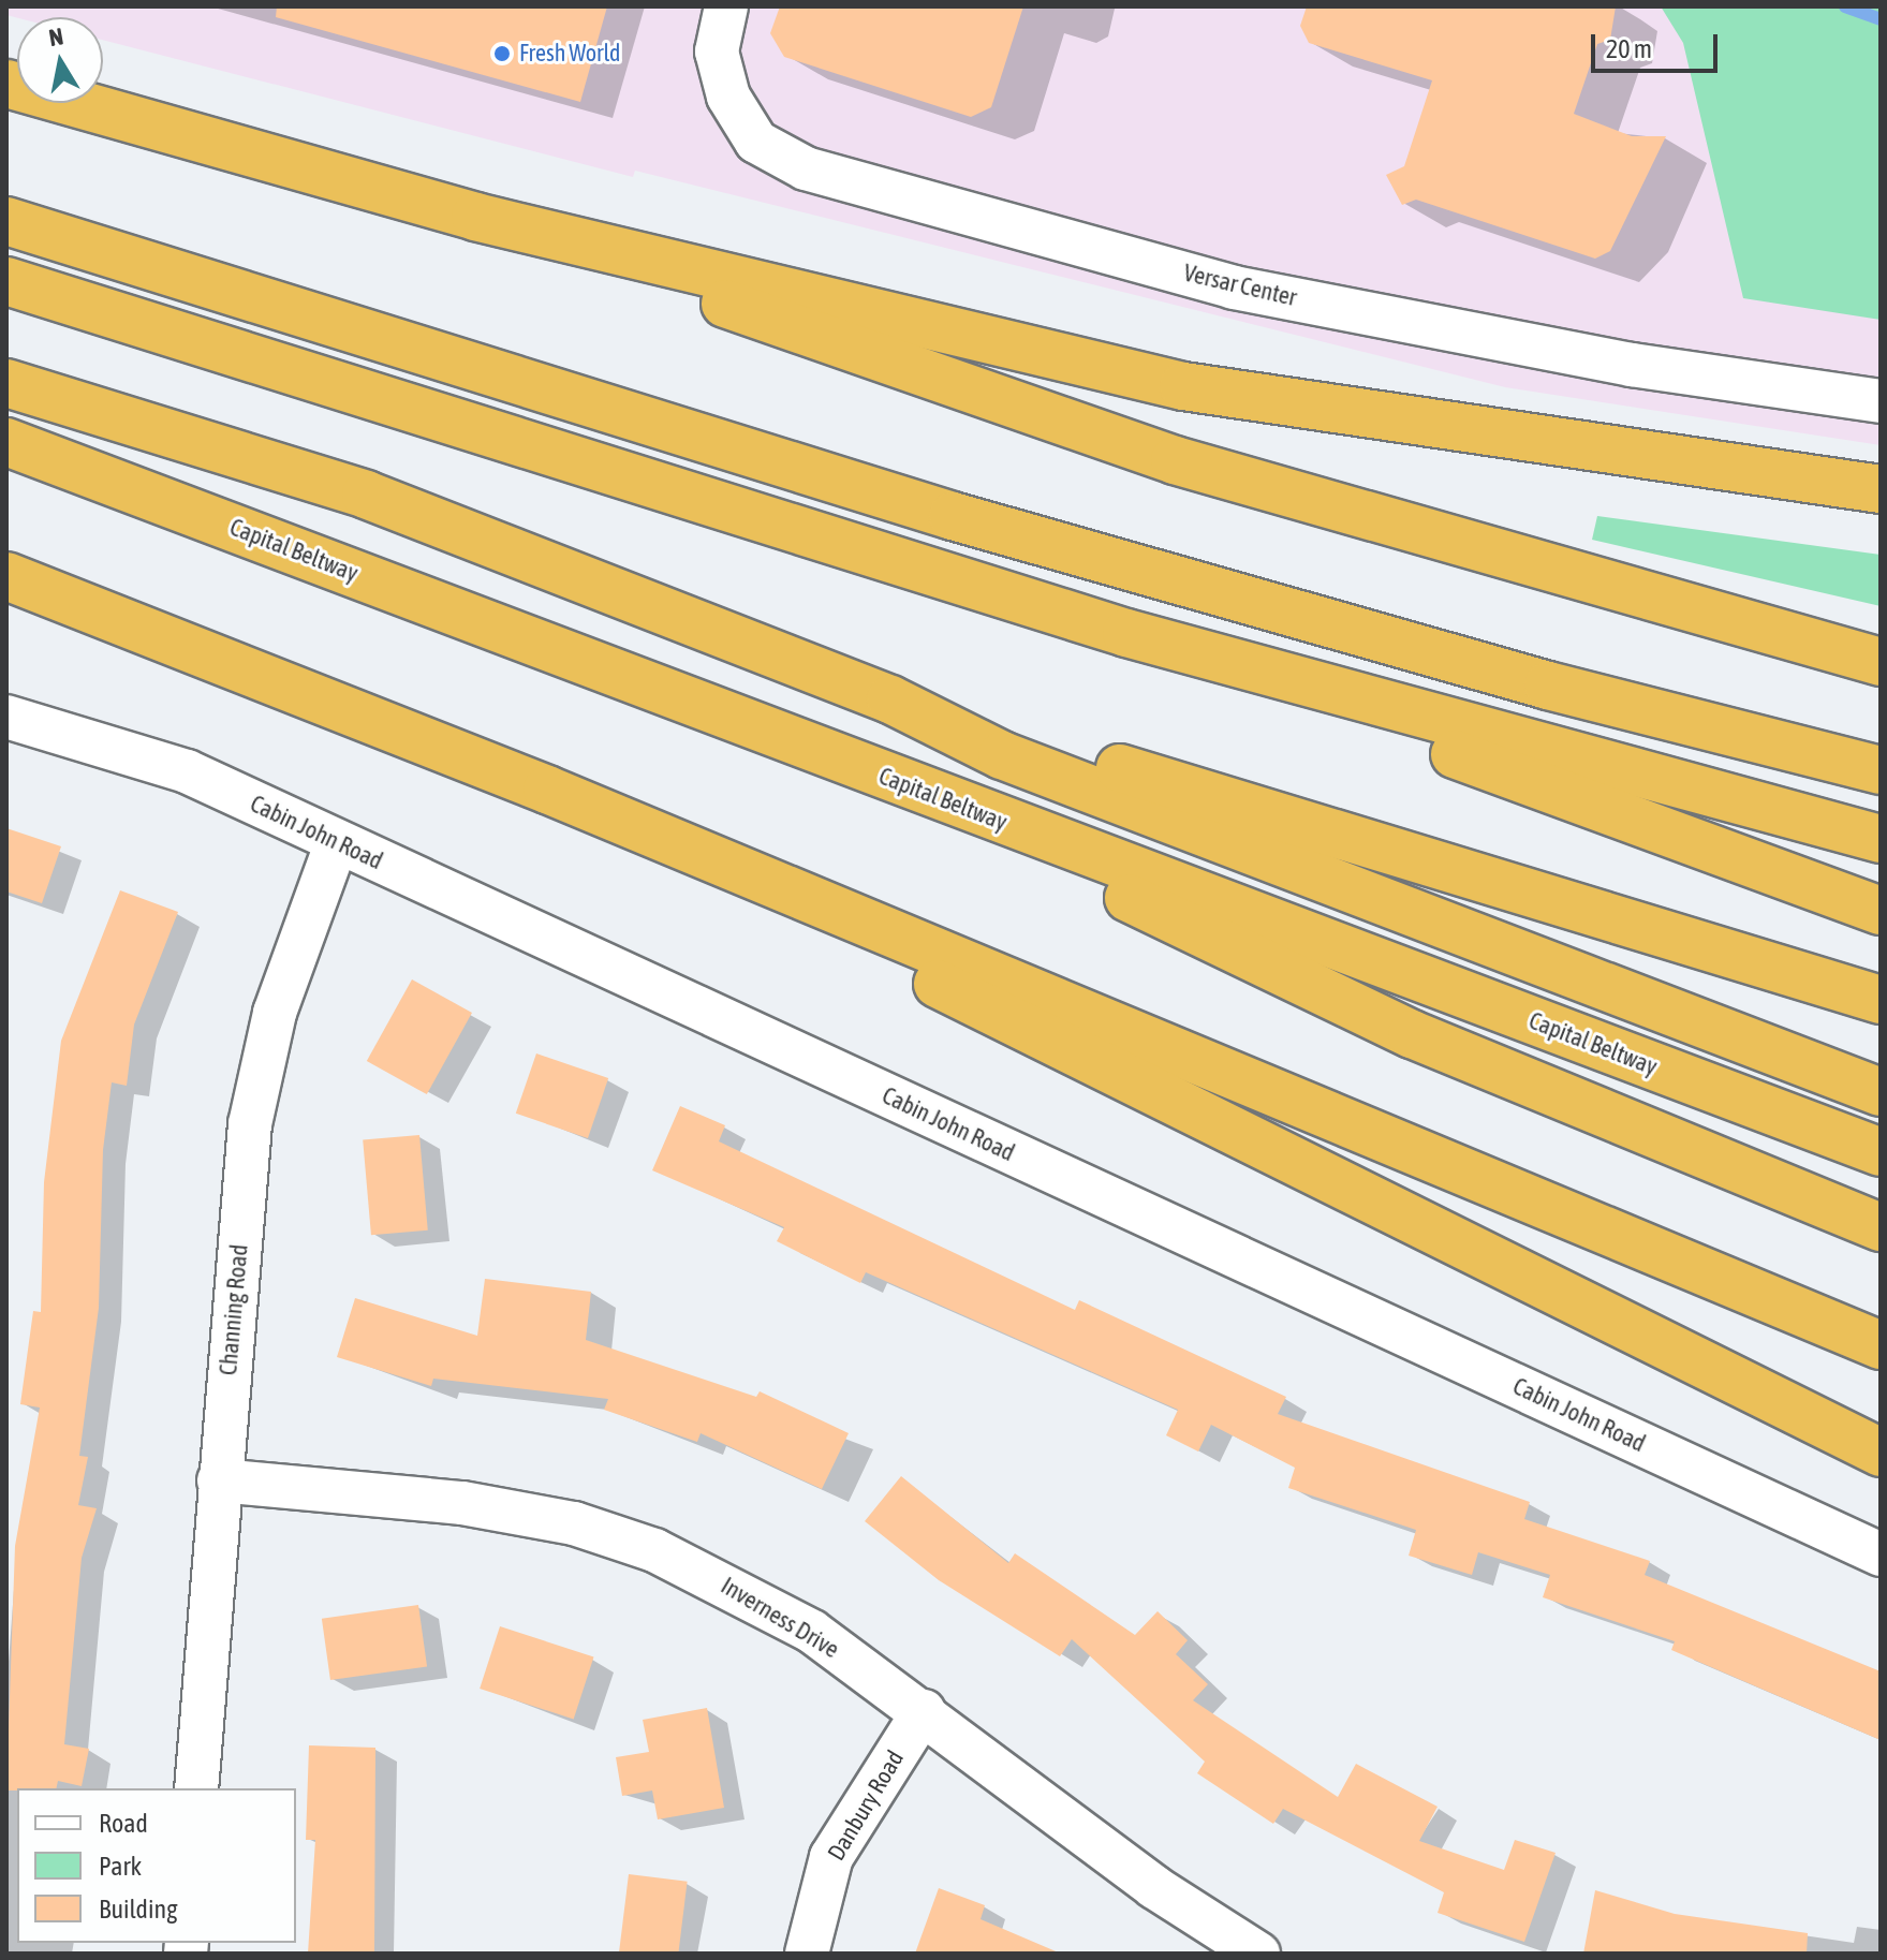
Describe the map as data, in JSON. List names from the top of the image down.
{
  "streets": {
    "highway": ["Capital Beltway"],
    "street": [
      "Versar Center",
      "Cabin John Road",
      "Channing Road",
      "Inverness Drive",
      "Danbury Road"
    ]
  },
  "crossings": [
    ["Cabin John Road", "Channing Road"],
    ["Channing Road", "Inverness Drive"],
    ["Inverness Drive", "Danbury Road"]
  ],
  "places": ["Fresh World"],
  "legend": ["Road", "Park", "Building"],
  "scale_bar": "20 m",
  "north": "top"
}
